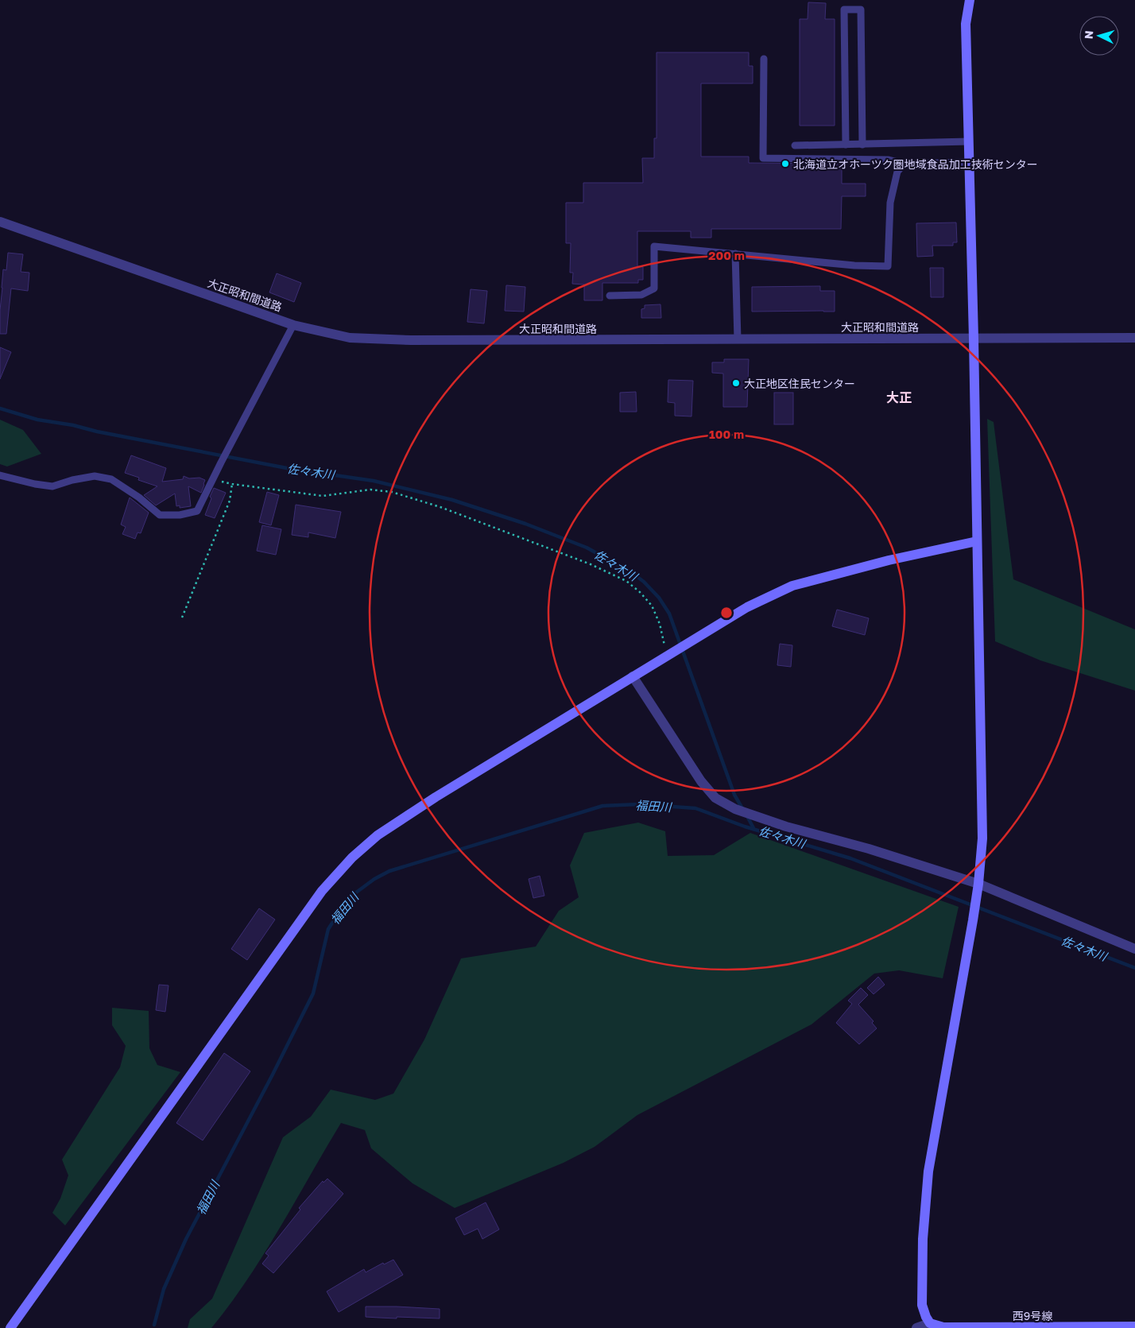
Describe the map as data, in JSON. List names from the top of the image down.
{
  "streets": {
    "street": ["大正昭和間道路", "西9号線"]
  },
  "districts": ["大正"],
  "water": ["佐々木川", "福田川"],
  "places": ["北海道立オホーツク圏地域食品加工技術センター", "大正地区住民センター"],
  "north": "left",
  "rings": ["200 m", "100 m"]
}
